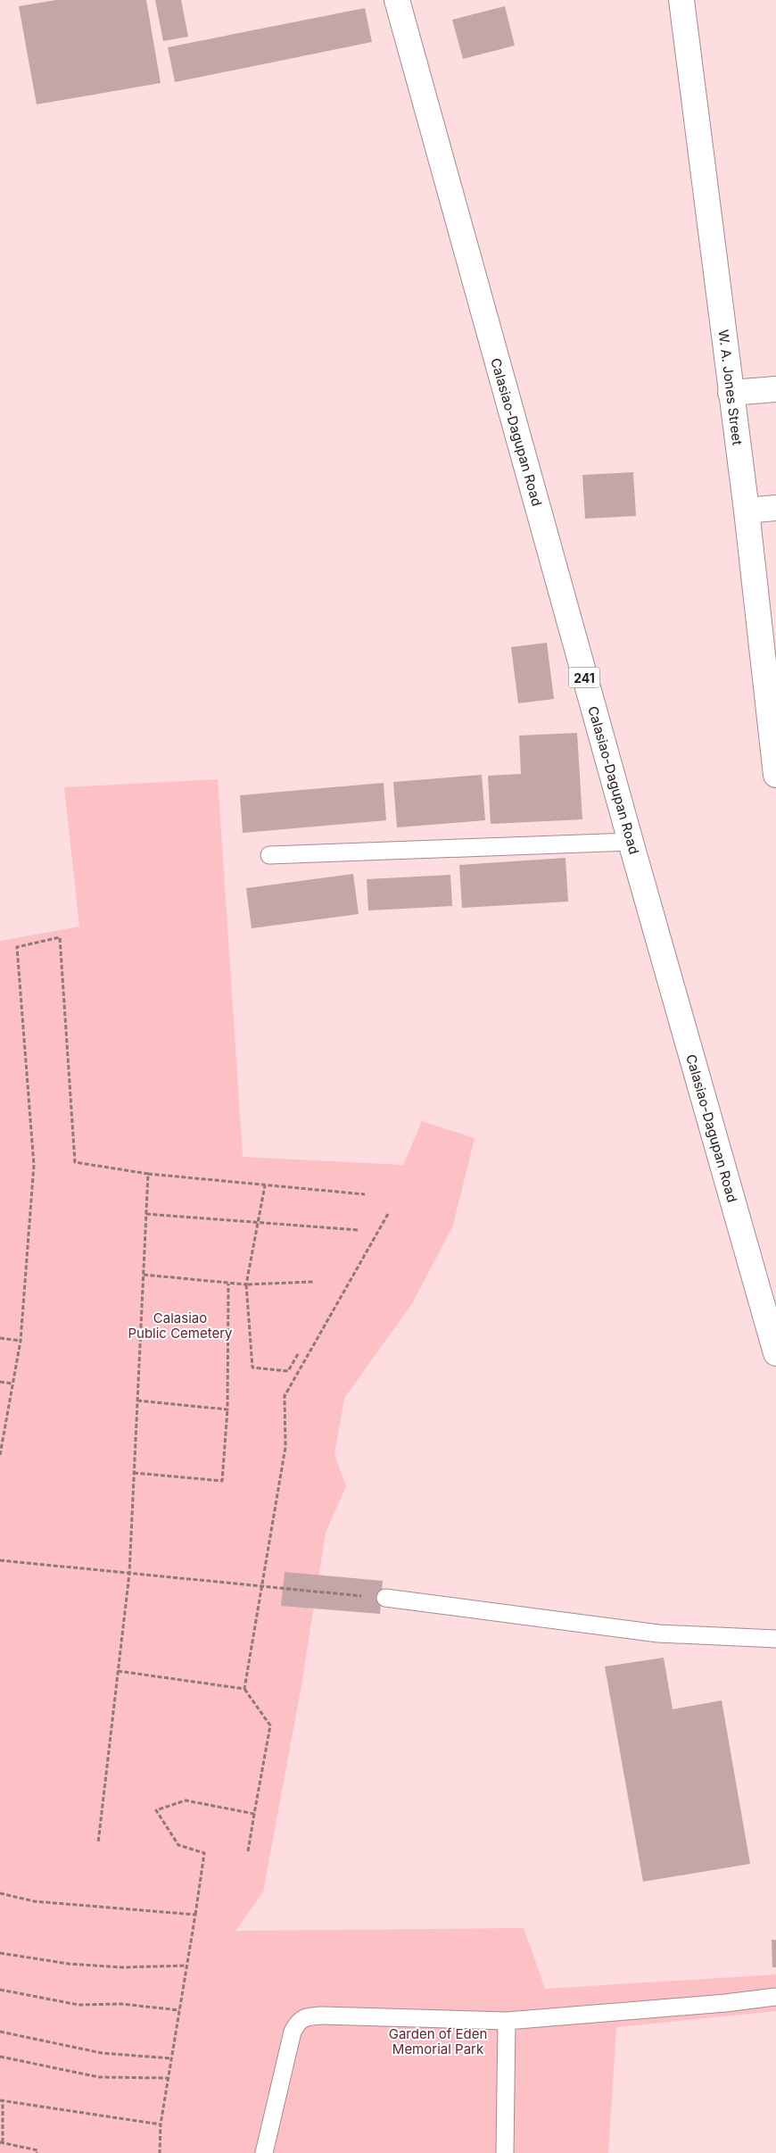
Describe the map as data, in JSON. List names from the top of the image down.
{
  "streets": {
    "main road": ["W. A. Jones Street", "Calasiao-Dagupan Road", "241"]
  },
  "parks": ["Calasiao Public Cemetery", "Garden of Eden Memorial Park"]
}
